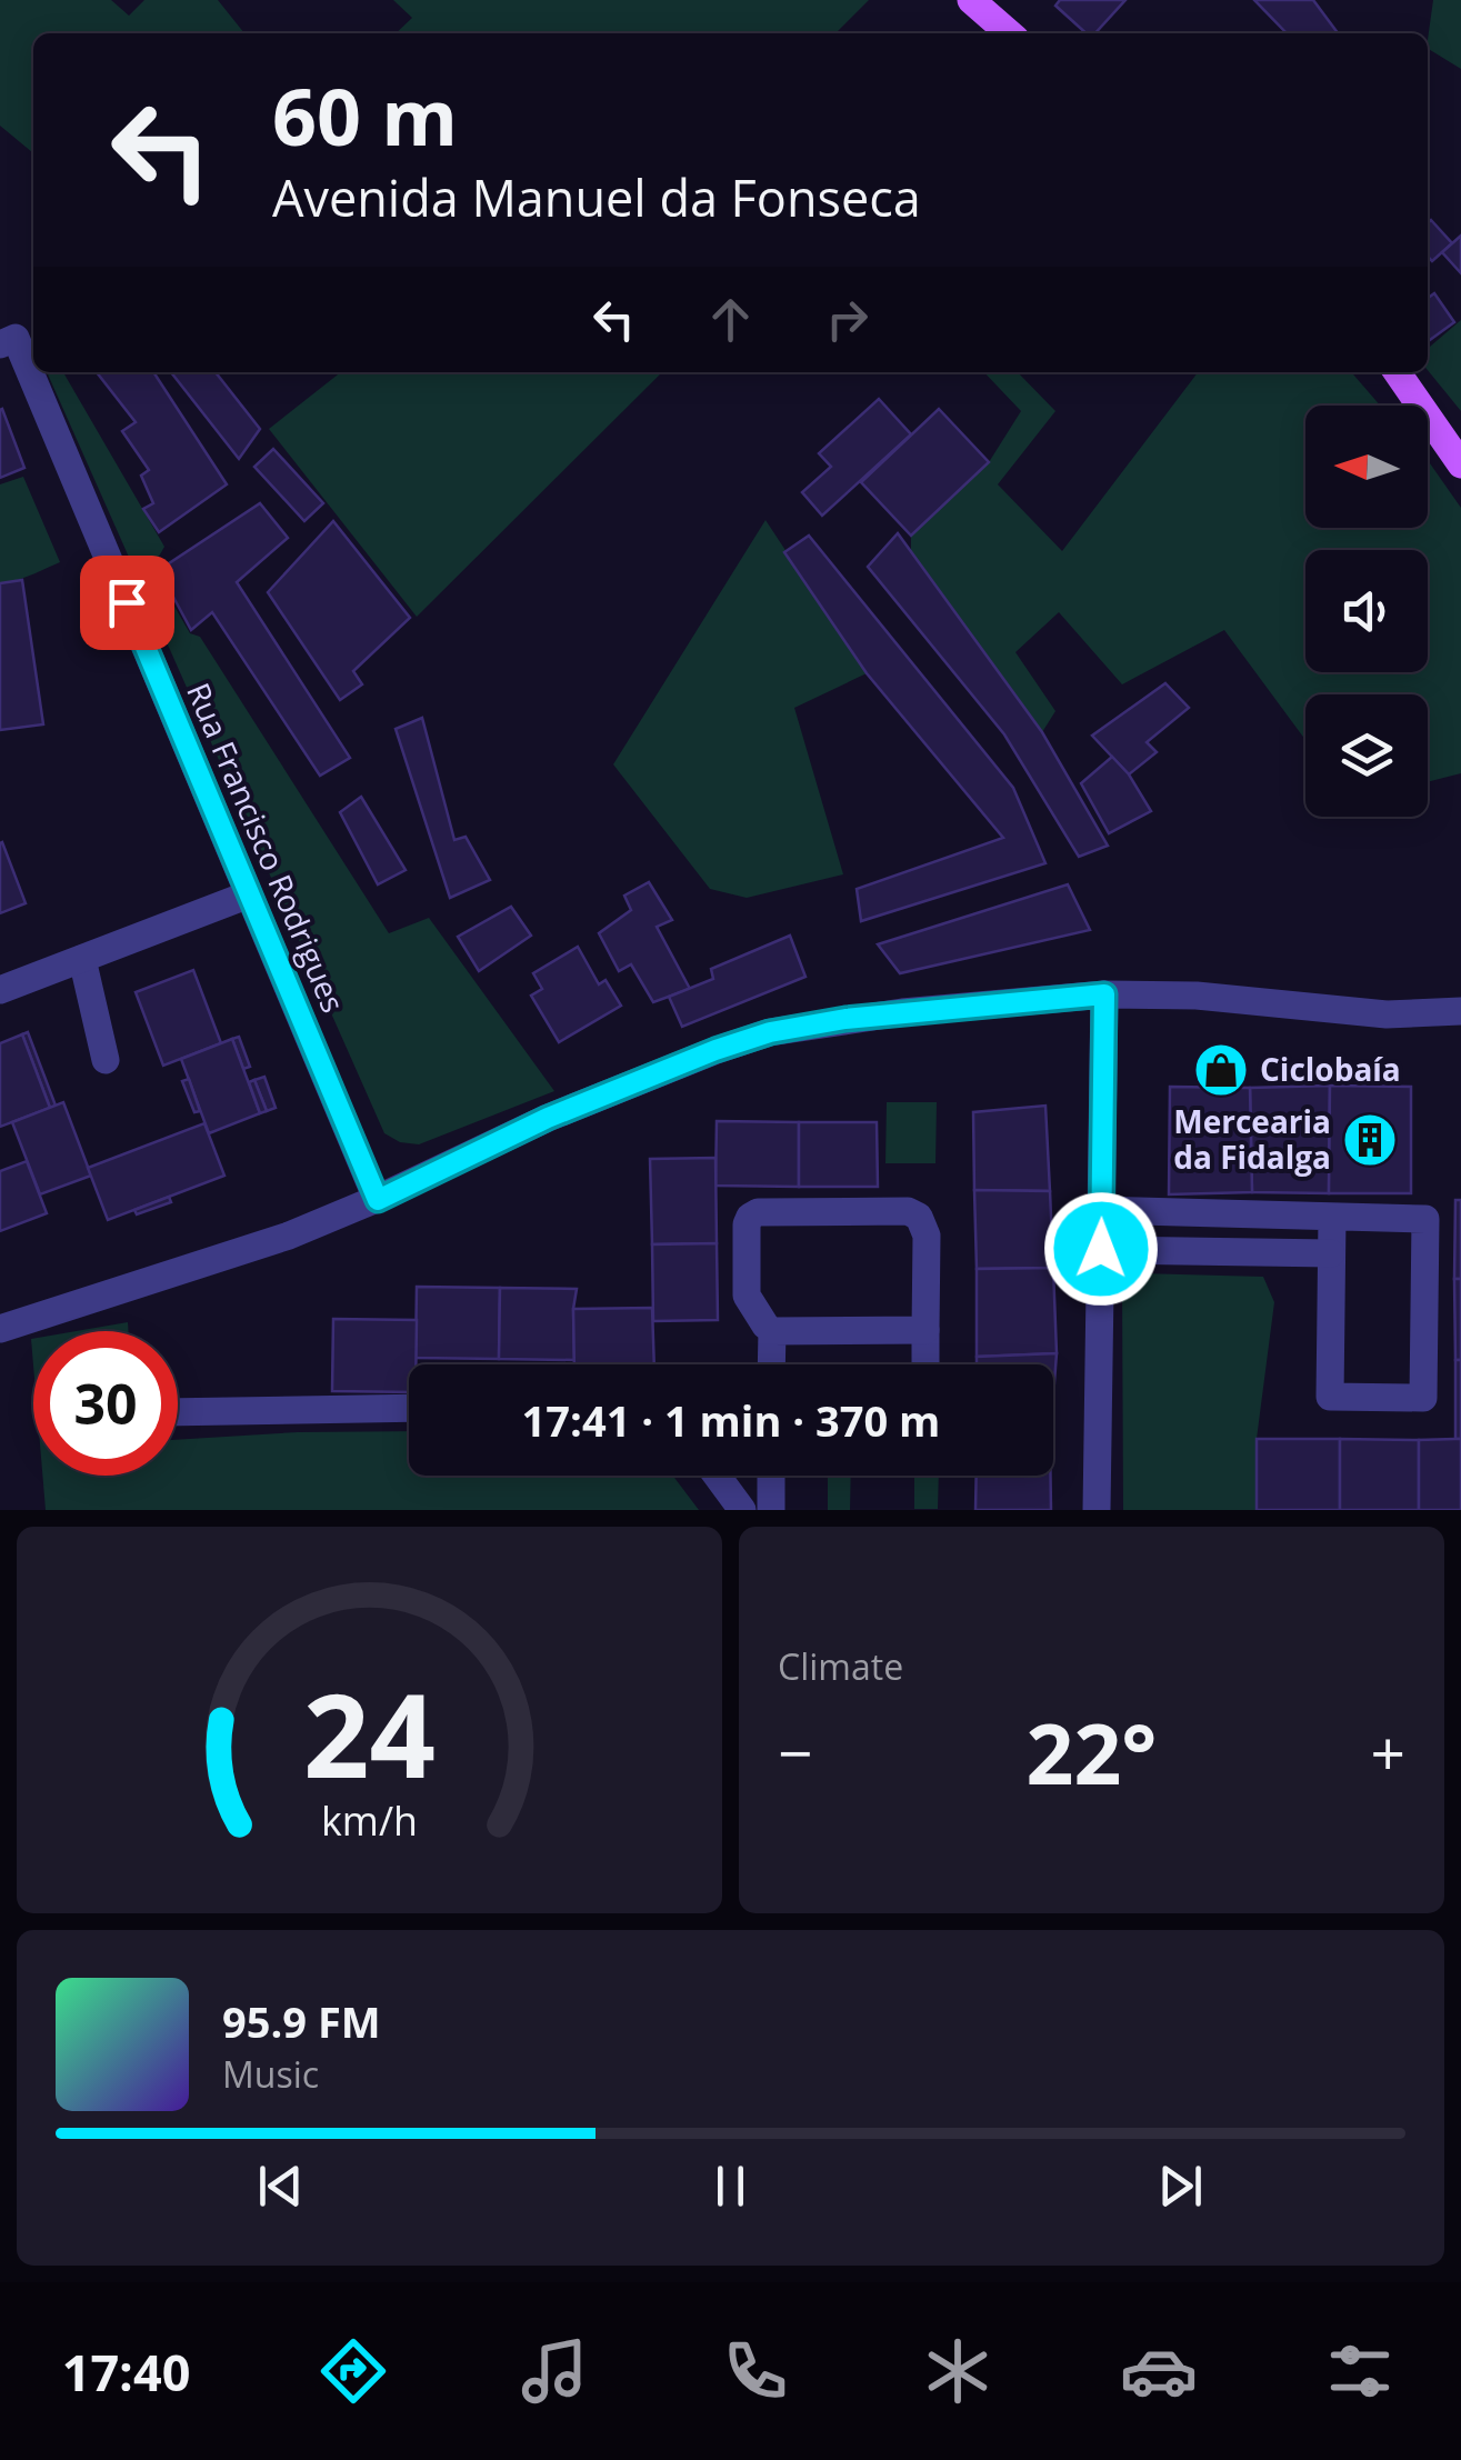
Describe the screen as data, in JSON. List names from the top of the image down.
{
  "streets": {
    "street": ["Rua Francisco Rodrigues"]
  },
  "places": {
    "shop": ["Ciclobaía"],
    "building": ["Mercearia da Fidalga"]
  },
  "north": "left",
  "page": {
    "turn": ["60 m", "Avenida Manuel da Fonseca"],
    "limit": "30",
    "trip": "17:41 · 1 min · 370 m",
    "tile": "Climate",
    "heat": ["−", "22°", "+"],
    "song": ["95.9 FM", "Music"],
    "tabs": "17:40",
    "gauge": ["24", "km/h"]
  }
}
